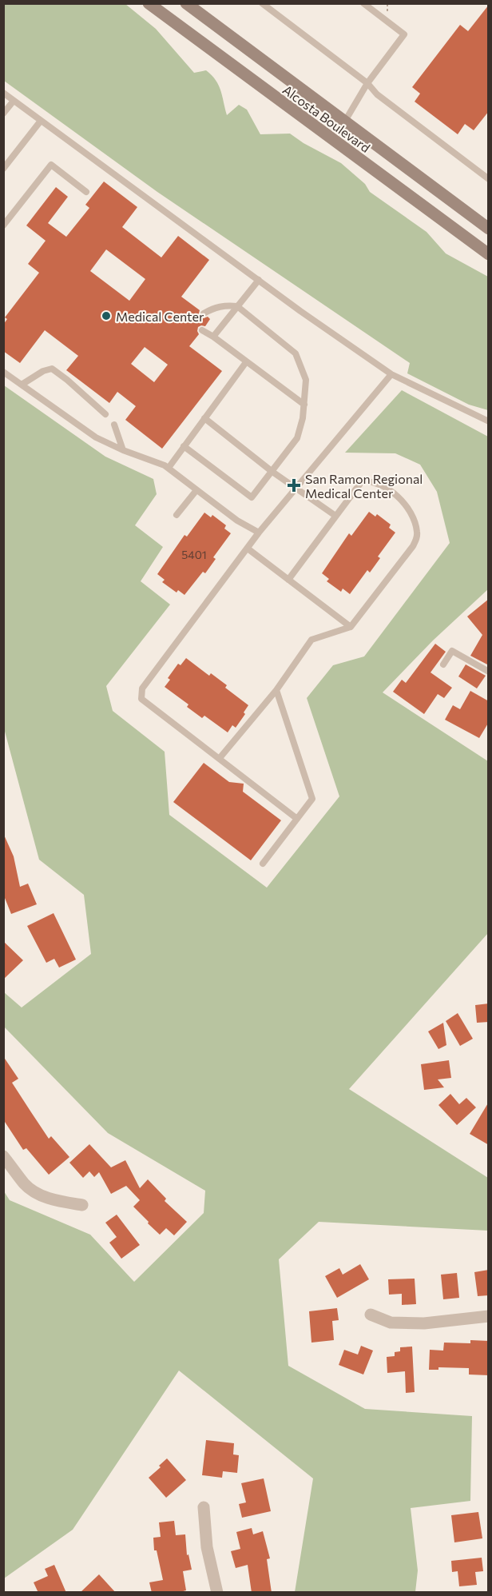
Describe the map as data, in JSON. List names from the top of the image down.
{
  "streets": {
    "main road": ["Alcosta Boulevard"]
  },
  "places": {
    "other": ["Medical Center"],
    "health": ["San Ramon Regional Medical Center"]
  },
  "house_numbers": ["5401"]
}
